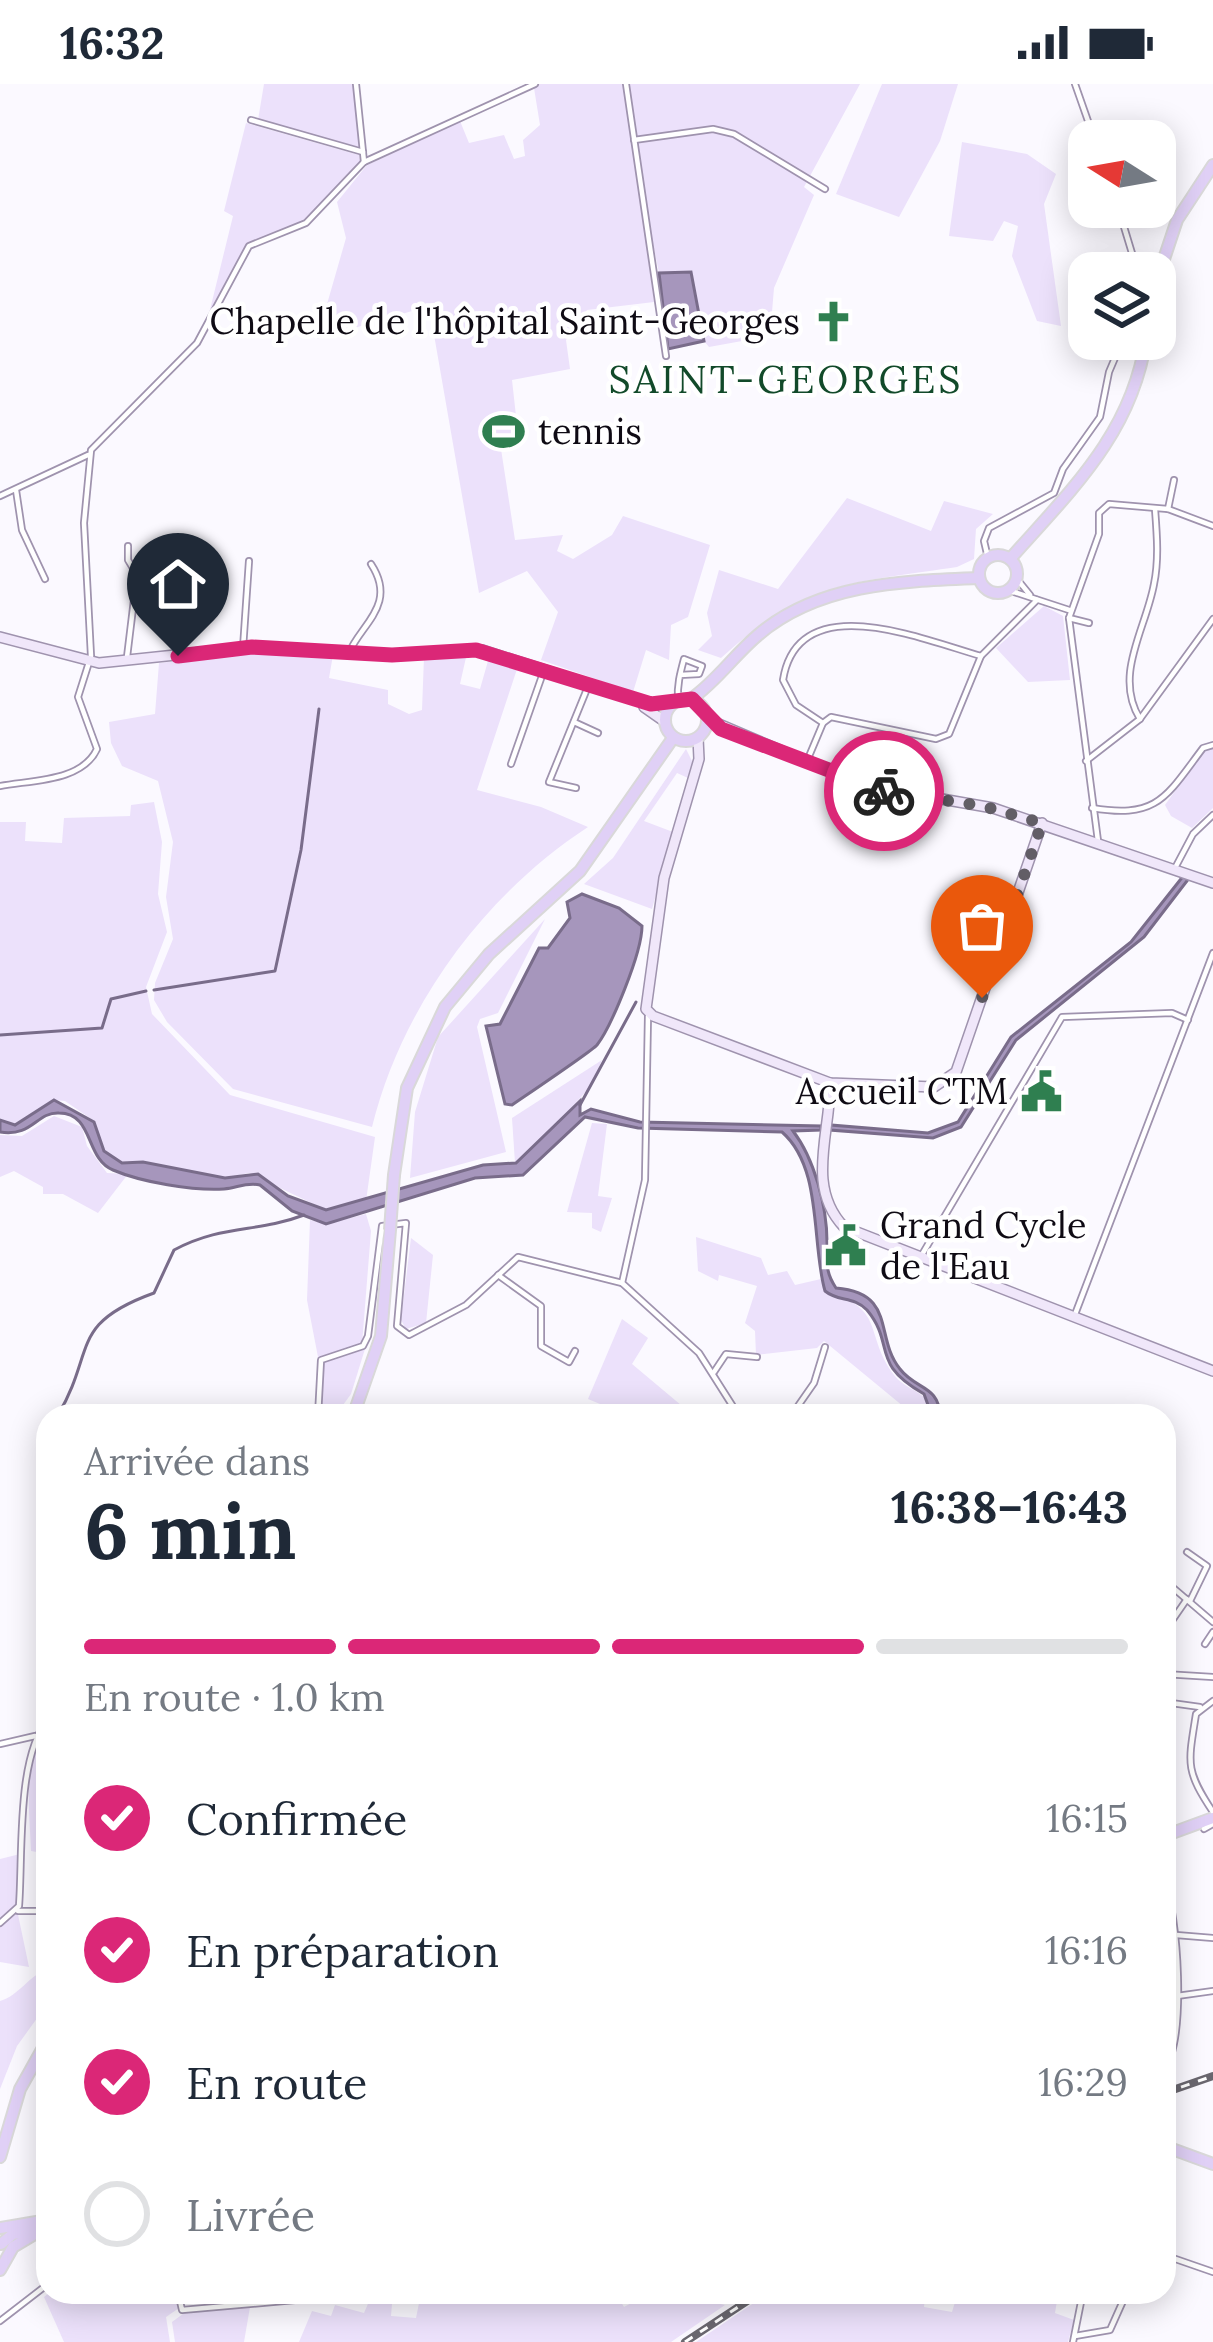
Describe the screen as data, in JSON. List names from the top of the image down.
{
  "districts": ["SAINT-GEORGES"],
  "places": {
    "church": ["Chapelle de l'hôpital Saint-Georges"],
    "sports": ["tennis"],
    "public building": ["Accueil CTM", "Grand Cycle de l'Eau"]
  },
  "north": "left",
  "page": {
    "status": "16:32",
    "heading": ["6 min", "Arrivée dans", "16:38–16:43"],
    "bar": "En route · 1.0 km",
    "list": [
      ["Confirmée", "16:15"],
      ["En préparation", "16:16"],
      ["En route", "16:29"],
      "Livrée"
    ]
  }
}
